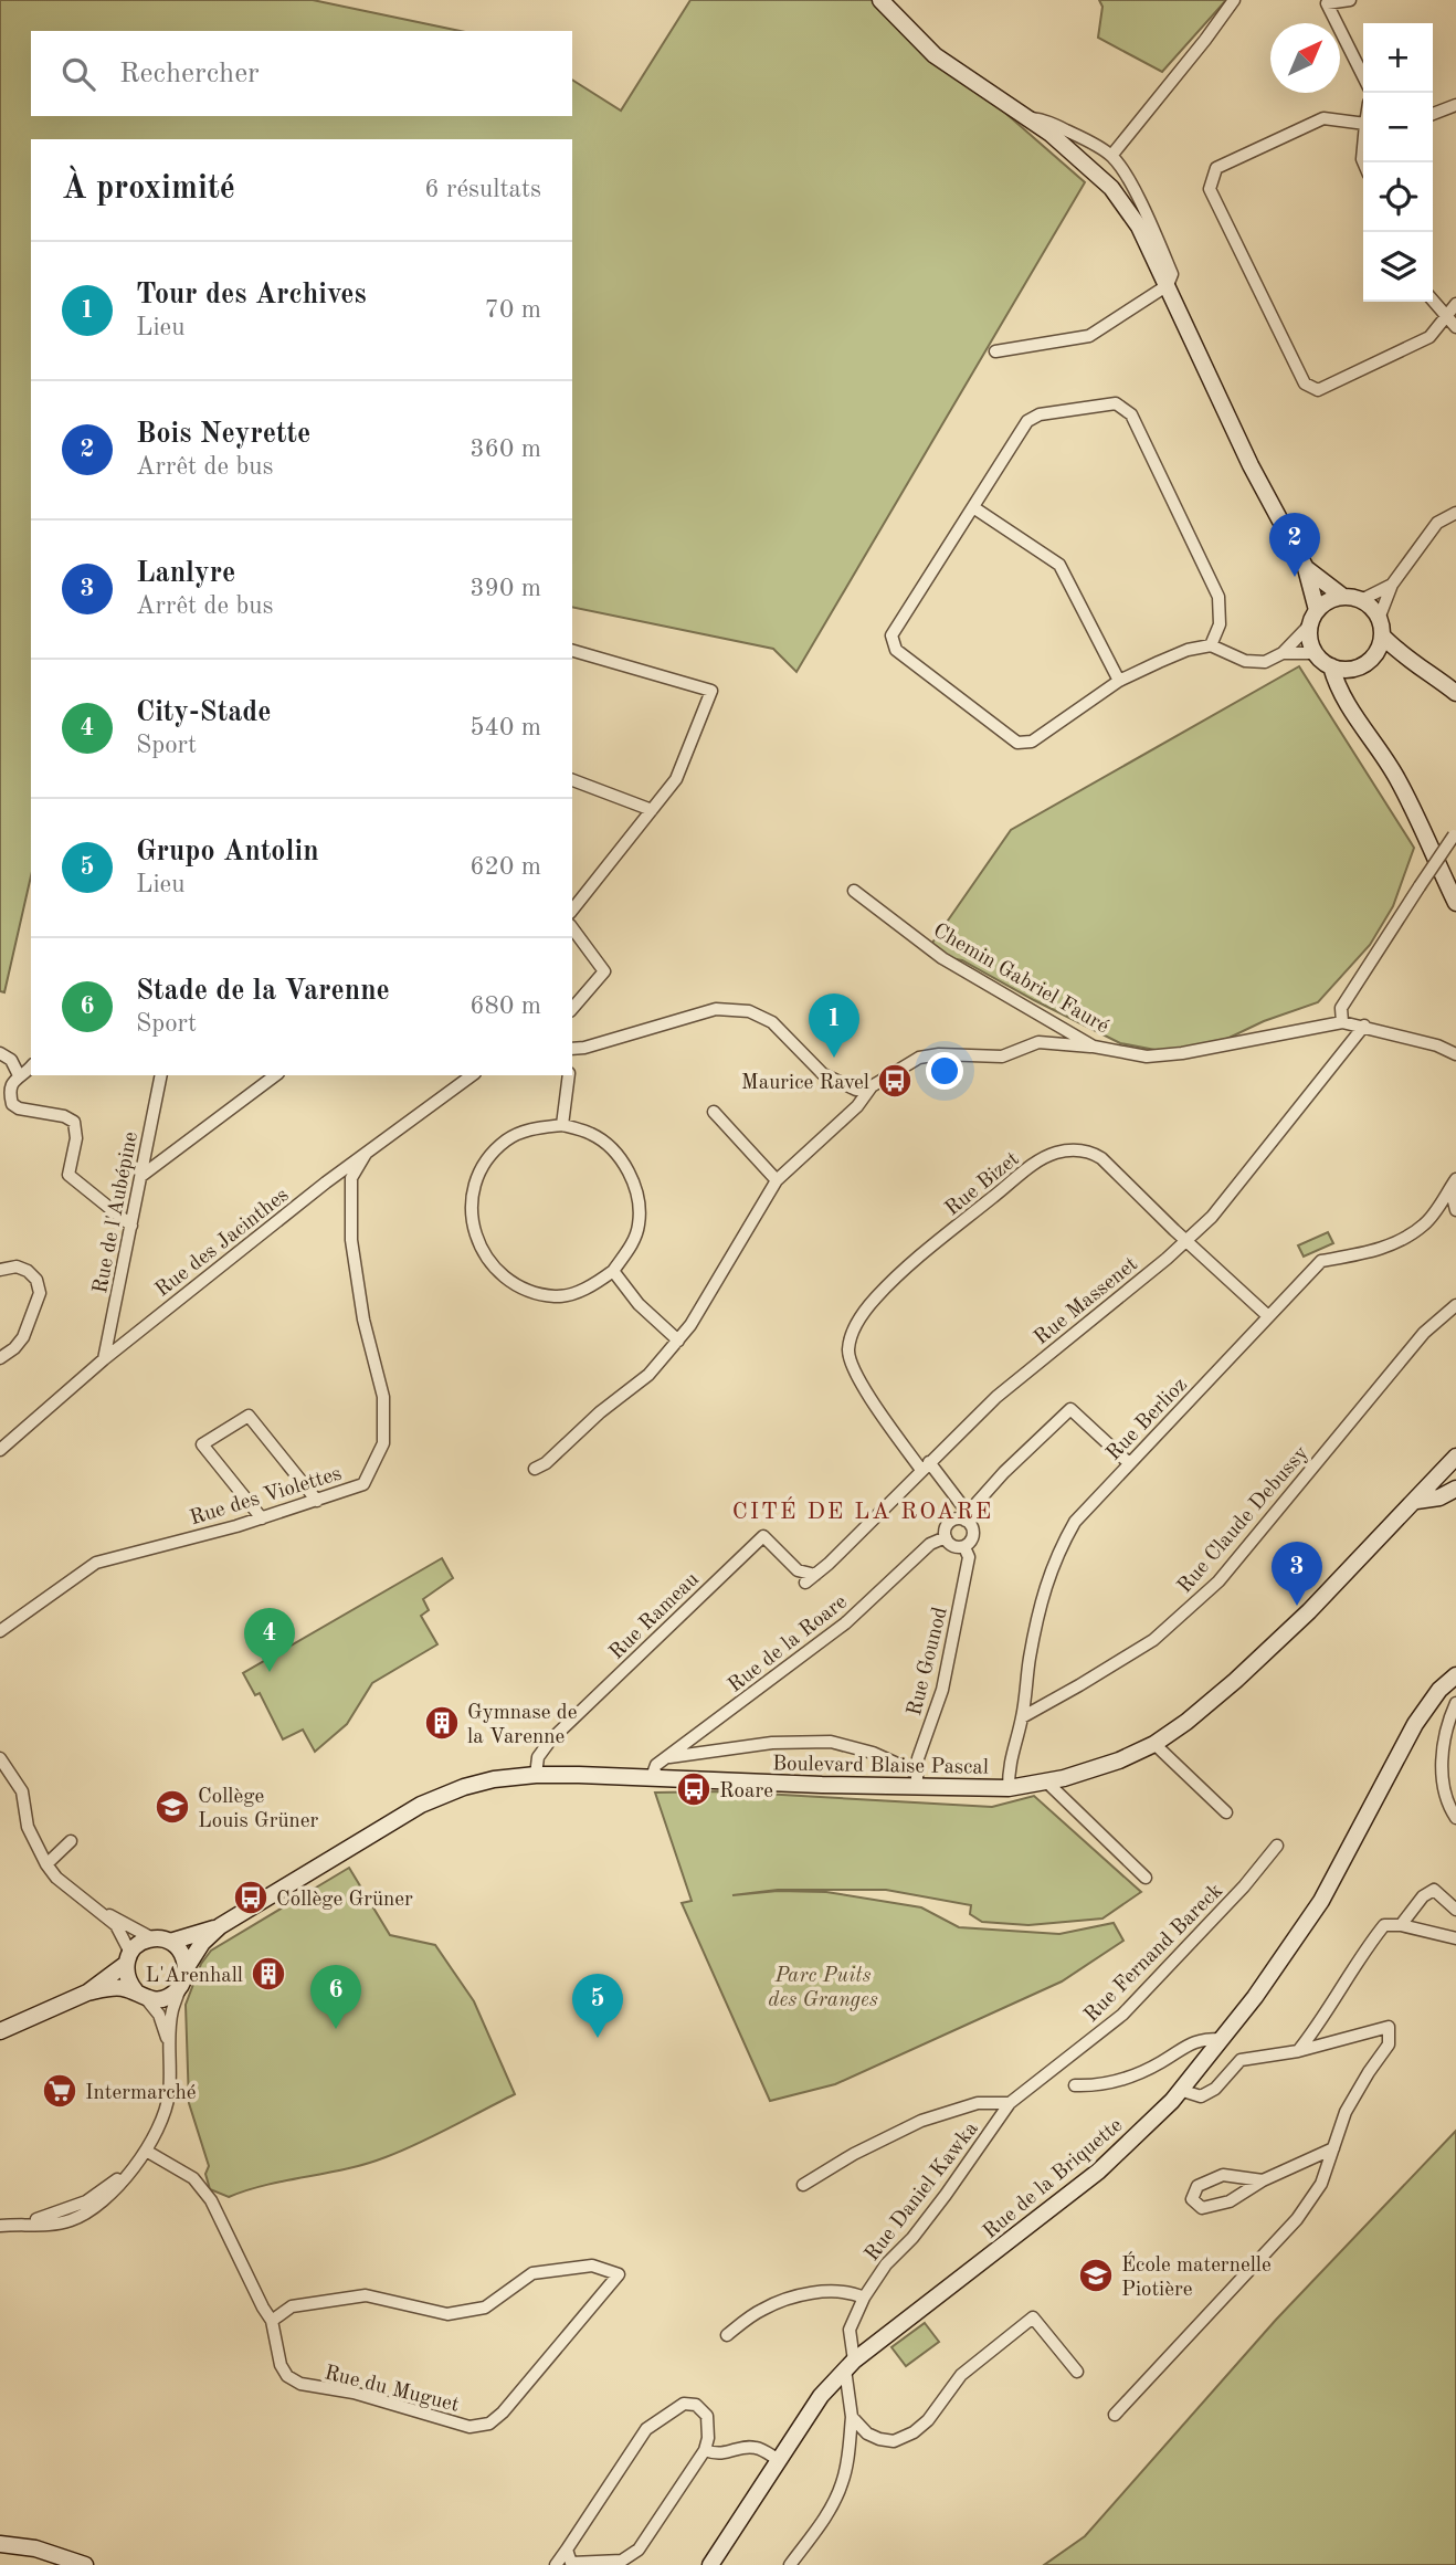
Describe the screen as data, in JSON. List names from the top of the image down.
{
  "streets": {
    "main road": ["Boulevard Blaise Pascal", "Rue de la Briquette"],
    "street": [
      "Chemin Gabriel Fauré",
      "Rue Bizet",
      "Rue de l'Aubépine",
      "Rue des Jacinthes",
      "Rue Massenet",
      "Rue Berlioz",
      "Rue des Violettes",
      "Rue Claude Debussy",
      "Rue Rameau",
      "Rue de la Roare",
      "Rue Gounod",
      "Rue Fernand Bareck",
      "Rue Daniel Kawka",
      "Rue du Muguet"
    ]
  },
  "crossings": [
    ["Chemin Gabriel Fauré", "Rue Massenet"],
    ["Rue Bizet", "Rue Massenet"],
    ["Rue Bizet", "Rue Berlioz"],
    ["Rue Bizet", "Rue de la Roare"],
    ["Rue Bizet", "Rue Gounod"],
    ["Rue de l'Aubépine", "Rue des Jacinthes"],
    ["Rue des Jacinthes", "Rue des Violettes"],
    ["Rue Massenet", "Rue Rameau"],
    ["Rue Berlioz", "Rue Claude Debussy"],
    ["Rue Berlioz", "Rue de la Roare"],
    ["Rue Berlioz", "Boulevard Blaise Pascal"],
    ["Rue Rameau", "Boulevard Blaise Pascal"],
    ["Rue de la Roare", "Rue Gounod"],
    ["Rue de la Roare", "Boulevard Blaise Pascal"],
    ["Rue Gounod", "Boulevard Blaise Pascal"],
    ["Rue Fernand Bareck", "Rue Daniel Kawka"],
    ["Rue de la Briquette", "Rue Daniel Kawka"]
  ],
  "districts": ["CITÉ DE LA ROARE"],
  "parks": ["Parc Puits des Granges"],
  "places": {
    "bus stop": ["Maurice Ravel", "Roare", "Collège Grüner"],
    "building": ["Gymnase de la Varenne", "L'Arenhall"],
    "school or university": ["Collège Louis Grüner", "École maternelle Piotière"],
    "supermarket": ["Intermarché"]
  },
  "north": "top right",
  "page": {
    "map_buttons": ["+", "−"],
    "search": "Rechercher",
    "heading": ["À proximité", "6 résultats"],
    "list": [
      {
        "mark": "1",
        "name": "Tour des Archives",
        "note": "Lieu",
        "value": "70 m"
      },
      {
        "mark": "2",
        "name": "Bois Neyrette",
        "note": "Arrêt de bus",
        "value": "360 m"
      },
      {
        "mark": "3",
        "name": "Lanlyre",
        "note": "Arrêt de bus",
        "value": "390 m"
      },
      {
        "mark": "4",
        "name": "City-Stade",
        "note": "Sport",
        "value": "540 m"
      },
      {
        "mark": "5",
        "name": "Grupo Antolin",
        "note": "Lieu",
        "value": "620 m"
      },
      {
        "mark": "6",
        "name": "Stade de la Varenne",
        "note": "Sport",
        "value": "680 m"
      }
    ],
    "pins": [
      "2",
      "1",
      "3",
      "4",
      "6",
      "5"
    ]
  }
}
